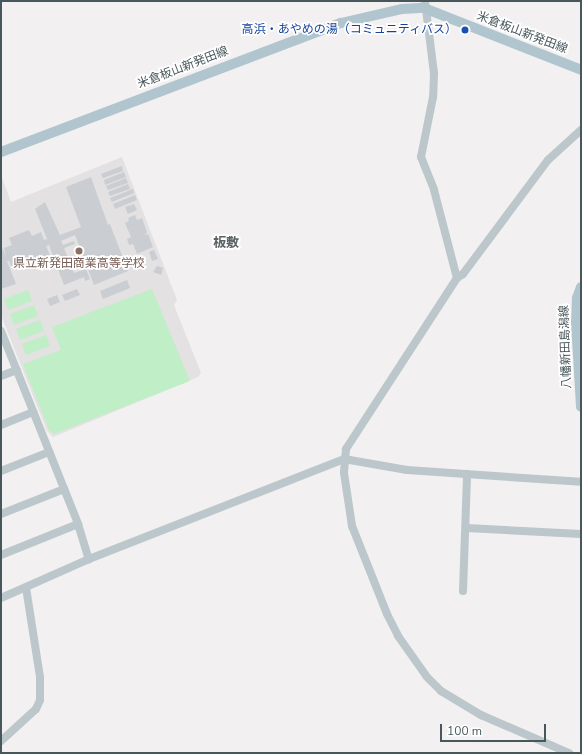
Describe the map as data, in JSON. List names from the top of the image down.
{
  "streets": {
    "main road": ["米倉板山新発田線", "八幡新田島潟線"]
  },
  "districts": ["板敷"],
  "places": ["高浜・あやめの湯（コミュニティバス）", "県立新発田商業高等学校"],
  "scale_bar": "100 m"
}
